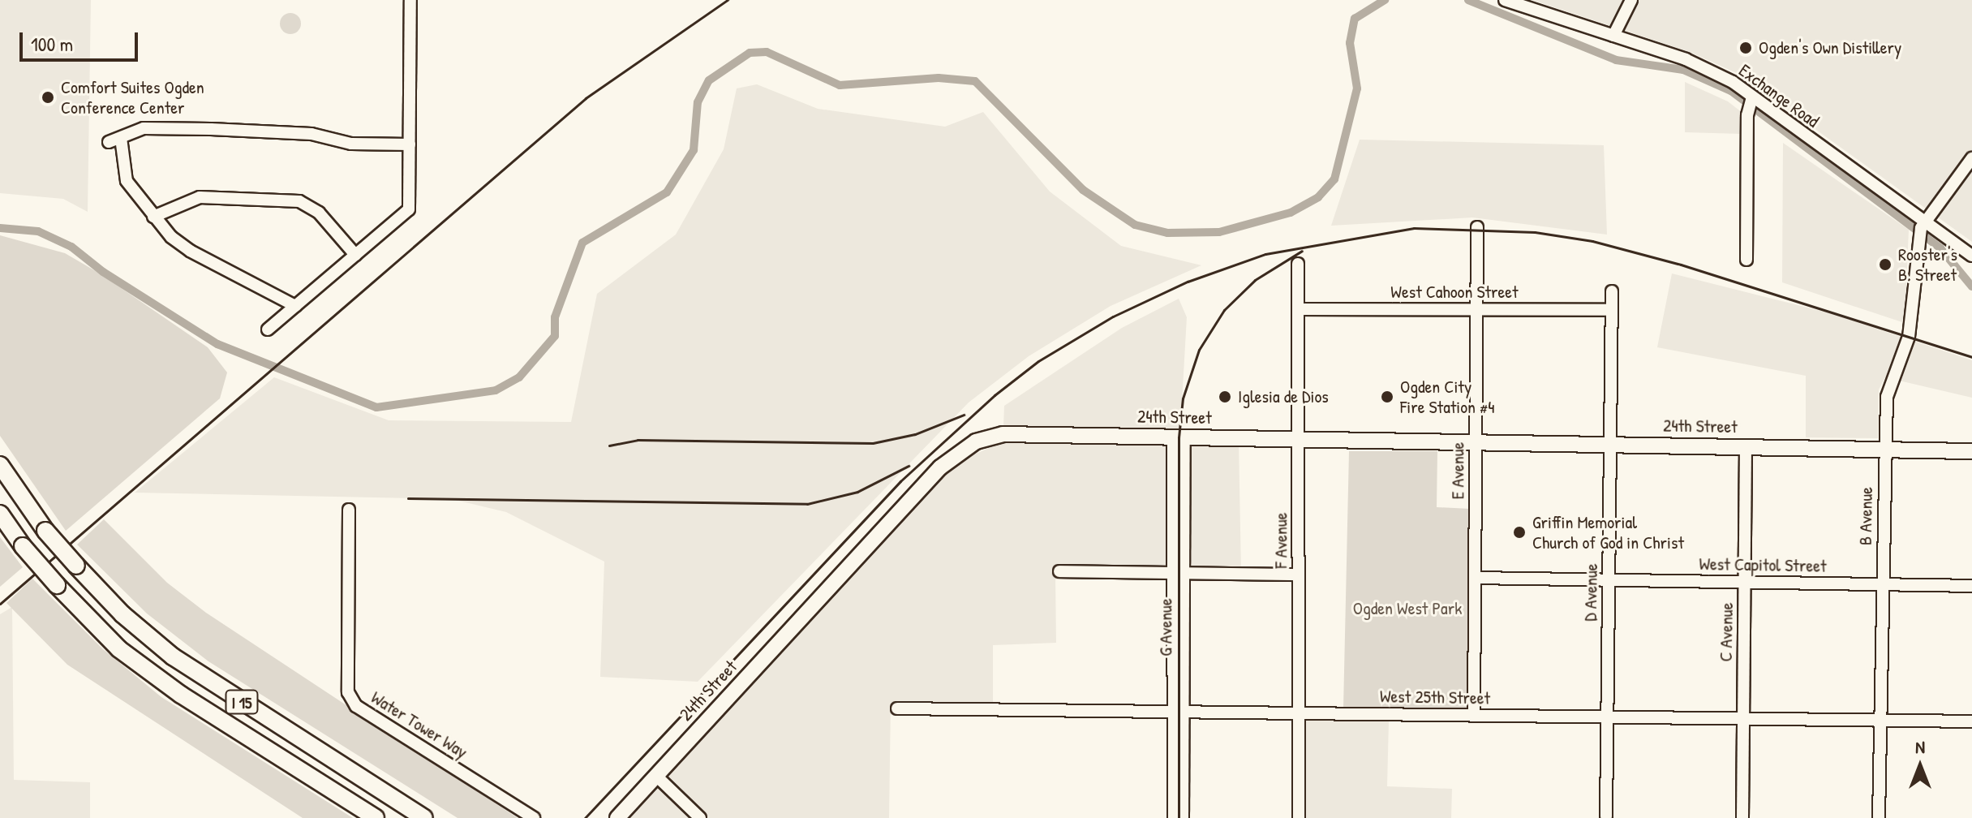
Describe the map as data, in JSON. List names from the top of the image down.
{
  "streets": {
    "highway": ["I 15"],
    "main road": ["24th Street"],
    "street": [
      "Exchange Road",
      "West Cahoon Street",
      "E Avenue",
      "B Avenue",
      "F Avenue",
      "West Capitol Street",
      "D Avenue",
      "G Avenue",
      "C Avenue",
      "West 25th Street",
      "Water Tower Way"
    ]
  },
  "crossings": [
    ["Exchange Road", "B Avenue"],
    ["West Cahoon Street", "E Avenue"],
    ["West Cahoon Street", "F Avenue"],
    ["West Cahoon Street", "D Avenue"],
    ["24th Street", "E Avenue"],
    ["24th Street", "B Avenue"],
    ["24th Street", "F Avenue"],
    ["24th Street", "D Avenue"],
    ["24th Street", "G Avenue"],
    ["24th Street", "C Avenue"],
    ["E Avenue", "West Capitol Street"],
    ["E Avenue", "West 25th Street"],
    ["B Avenue", "West Capitol Street"],
    ["B Avenue", "West 25th Street"],
    ["F Avenue", "West 25th Street"],
    ["West Capitol Street", "D Avenue"],
    ["West Capitol Street", "C Avenue"],
    ["D Avenue", "West 25th Street"],
    ["G Avenue", "West 25th Street"],
    ["C Avenue", "West 25th Street"]
  ],
  "parks": ["Ogden West Park"],
  "places": [
    "Ogden's Own Distillery",
    "Comfort Suites Ogden Conference Center",
    "Rooster's B. Street",
    "Iglesia de Dios",
    "Ogden City Fire Station #4",
    "Griffin Memorial Church of God in Christ"
  ],
  "scale_bar": "100 m",
  "north": "top"
}
